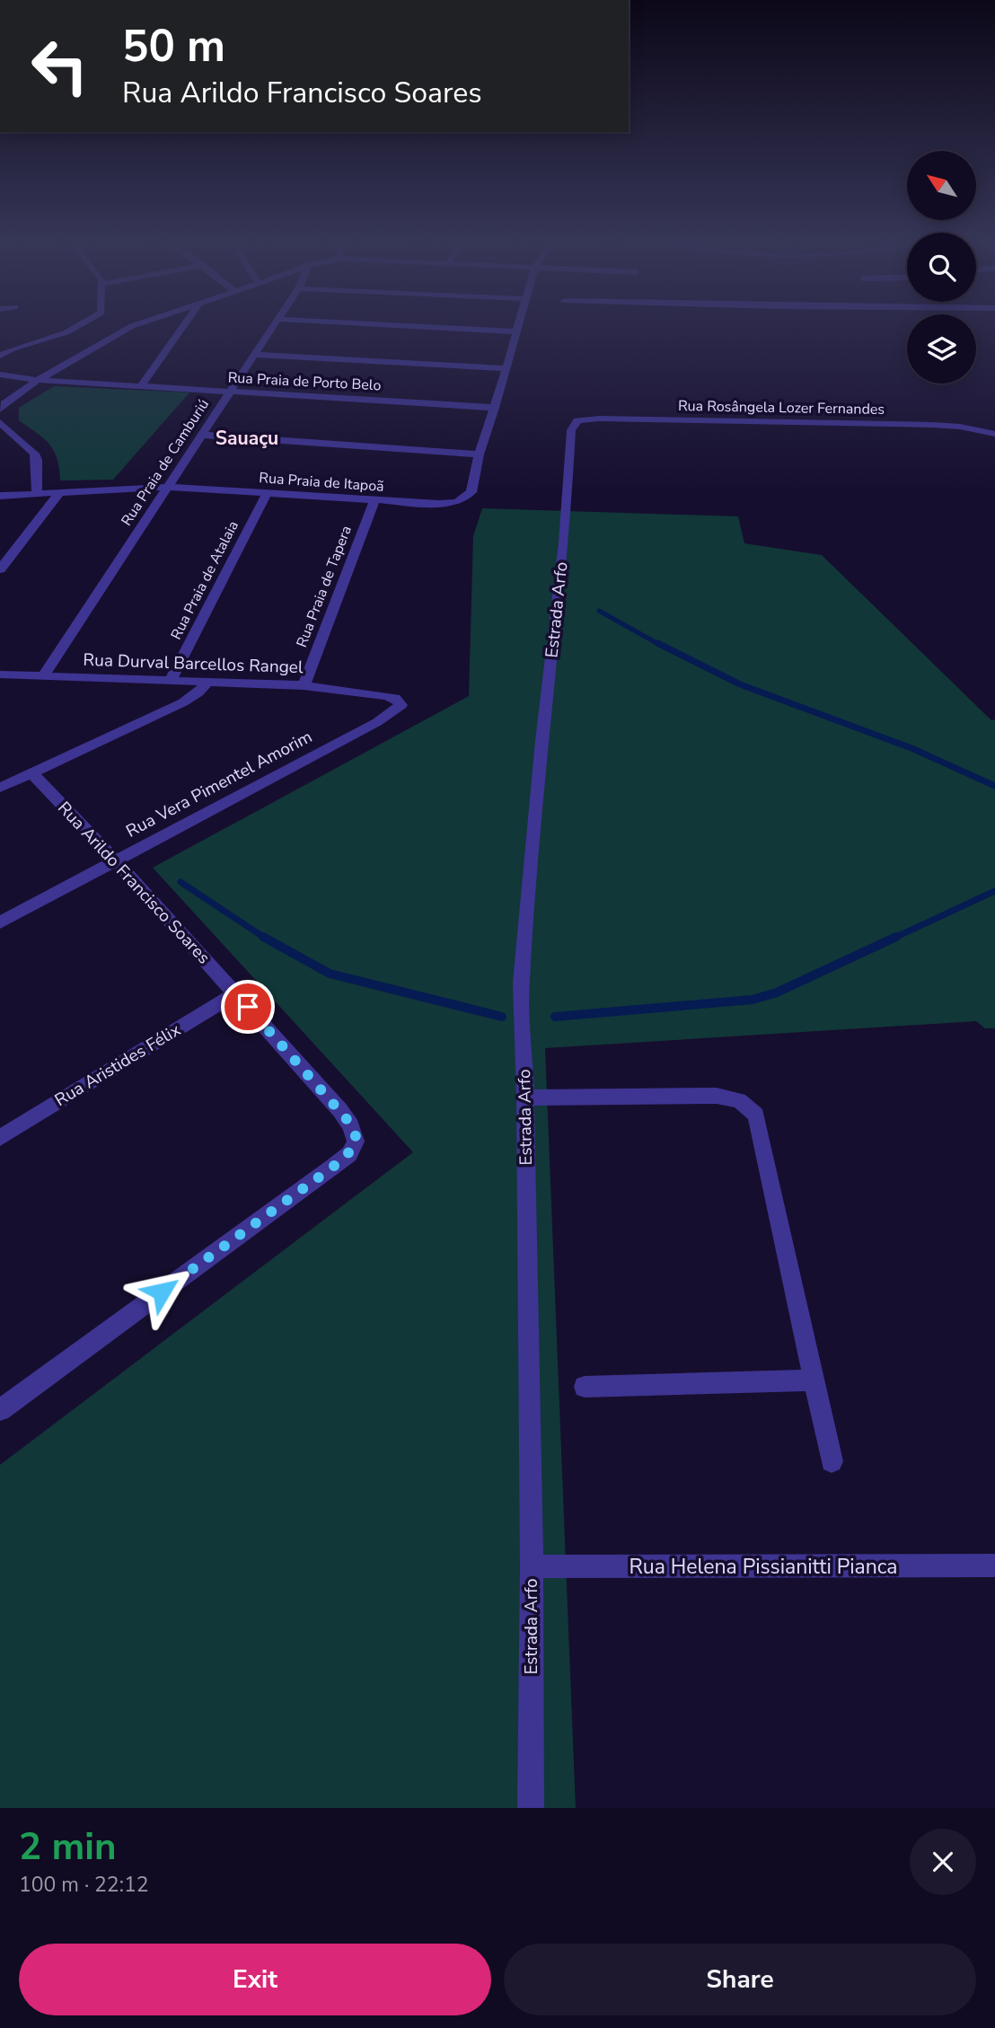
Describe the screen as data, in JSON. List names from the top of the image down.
{
  "streets": {
    "street": [
      "Rua Praia de Porto Belo",
      "Rua Rosângela Lozer Fernandes",
      "Rua Praia de Camburiú",
      "Rua Praia de Itapoã",
      "Rua Praia de Atalaia",
      "Rua Praia de Tapera",
      "Estrada Arfo",
      "Rua Durval Barcellos Rangel",
      "Rua Vera Pimentel Amorim",
      "Rua Arildo Francisco Soares",
      "Rua Aristides Félix",
      "Rua Helena Pissianitti Pianca"
    ]
  },
  "crossings": [
    ["Rua Praia de Porto Belo", "Rua Praia de Camburiú"],
    ["Rua Rosângela Lozer Fernandes", "Estrada Arfo"],
    ["Rua Praia de Camburiú", "Rua Praia de Itapoã"],
    ["Rua Praia de Camburiú", "Rua Durval Barcellos Rangel"],
    ["Rua Praia de Itapoã", "Rua Praia de Atalaia"],
    ["Rua Praia de Itapoã", "Rua Praia de Tapera"],
    ["Rua Praia de Atalaia", "Rua Durval Barcellos Rangel"],
    ["Rua Praia de Tapera", "Rua Durval Barcellos Rangel"],
    ["Estrada Arfo", "Rua Helena Pissianitti Pianca"],
    ["Rua Durval Barcellos Rangel", "Rua Vera Pimentel Amorim"],
    ["Rua Vera Pimentel Amorim", "Rua Arildo Francisco Soares"],
    ["Rua Arildo Francisco Soares", "Rua Aristides Félix"]
  ],
  "districts": ["Sauaçu"],
  "north": "top left",
  "page": {
    "turn": ["50 m", "Rua Arildo Francisco Soares"],
    "heading": ["2 min", "100 m · 22:12"],
    "buttons": ["Exit", "Share"]
  }
}
